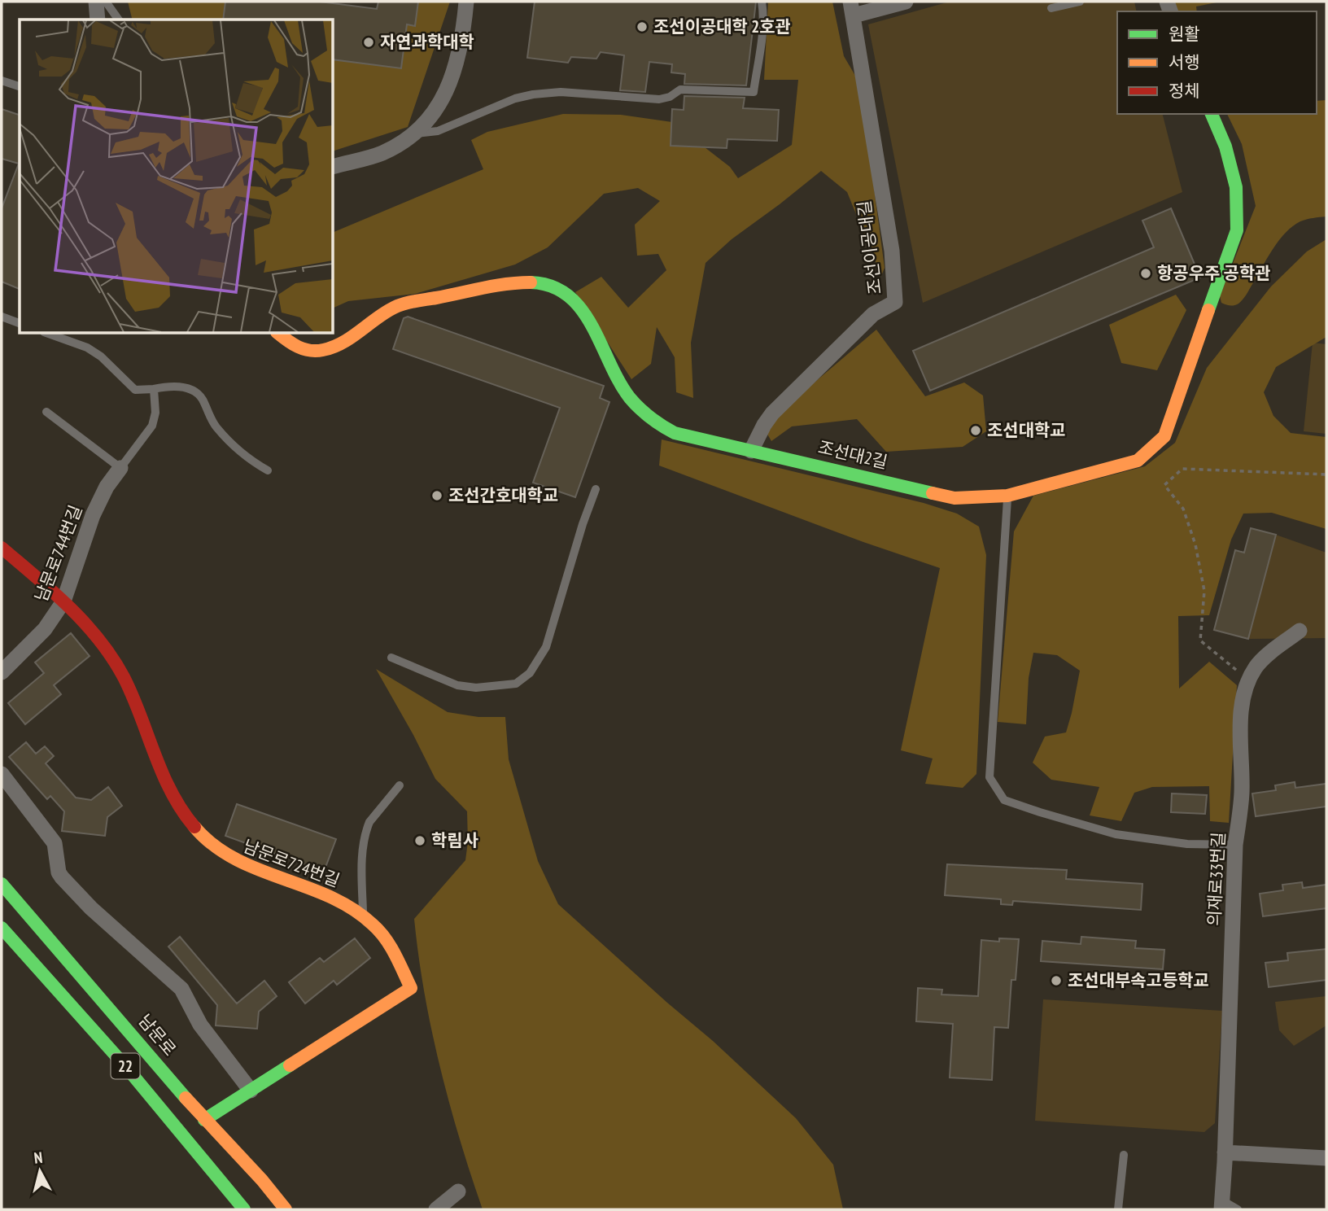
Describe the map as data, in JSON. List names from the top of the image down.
{
  "streets": {
    "street": [
      "조선이공대길",
      "조선대2길",
      "남문로744번길",
      "남문로724번길",
      "의재로33번길",
      "남문로",
      "22"
    ]
  },
  "crossings": [
    ["조선이공대길", "조선대2길"],
    ["남문로744번길", "남문로724번길"],
    ["남문로724번길", "남문로"]
  ],
  "places": [
    "조선이공대학 2호관",
    "자연과학대학",
    "항공우주 공학관",
    "조선대학교",
    "조선간호대학교",
    "학림사",
    "조선대부속고등학교"
  ],
  "legend": ["원활", "서행", "정체"],
  "north": "top"
}
